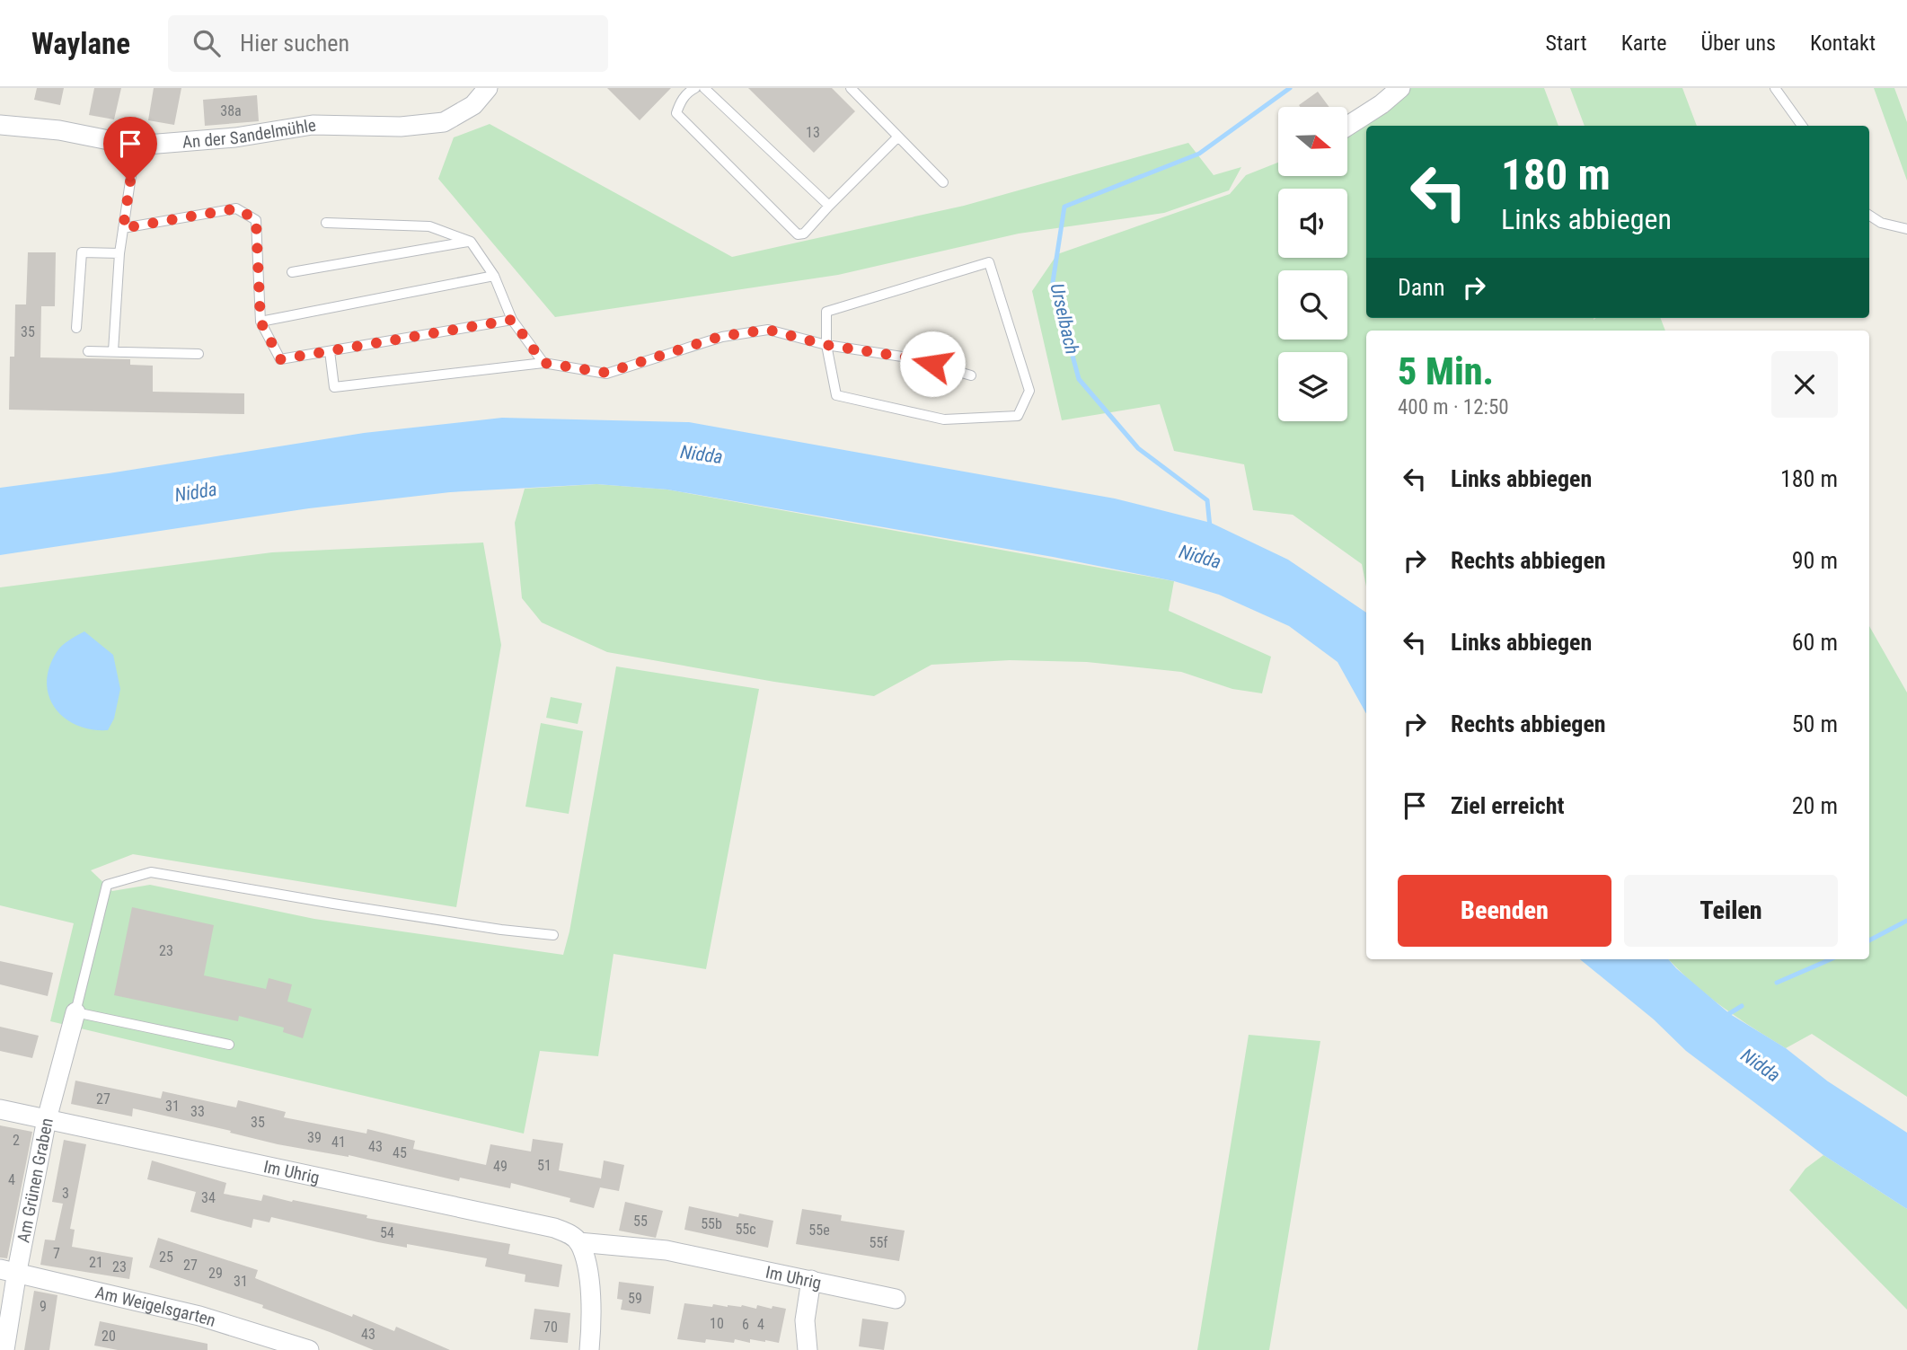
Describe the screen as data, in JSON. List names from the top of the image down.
{
  "streets": {
    "street": [
      "An der Sandelmühle",
      "Im Uhrig",
      "Am Grünen Graben",
      "Am Weigelsgarten"
    ]
  },
  "crossings": [
    ["Im Uhrig", "Am Grünen Graben"],
    ["Am Grünen Graben", "Am Weigelsgarten"]
  ],
  "water": ["Urselbach", "Nidda"],
  "house_numbers": [
    "38a",
    "13",
    "35",
    "23",
    "27",
    "31",
    "33",
    "35",
    "39",
    "2",
    "41",
    "43",
    "45",
    "51",
    "49",
    "4",
    "3",
    "34",
    "55",
    "55b",
    "55c",
    "55e",
    "54",
    "55f",
    "7",
    "25",
    "21",
    "27",
    "23",
    "29",
    "31",
    "59",
    "9",
    "10",
    "6",
    "4",
    "70",
    "43",
    "20"
  ],
  "north": "right",
  "page": {
    "header": "Waylane",
    "search": "Hier suchen",
    "nav": [
      "Start",
      "Karte",
      "Über uns",
      "Kontakt"
    ],
    "turn": ["180 m", "Links abbiegen"],
    "then": "Dann",
    "heading": ["5 Min.", "400 m · 12:50"],
    "list": [
      {
        "name": "Links abbiegen",
        "value": "180 m"
      },
      {
        "name": "Rechts abbiegen",
        "value": "90 m"
      },
      {
        "name": "Links abbiegen",
        "value": "60 m"
      },
      {
        "name": "Rechts abbiegen",
        "value": "50 m"
      },
      {
        "name": "Ziel erreicht",
        "value": "20 m"
      }
    ],
    "buttons": ["Beenden", "Teilen"]
  }
}
